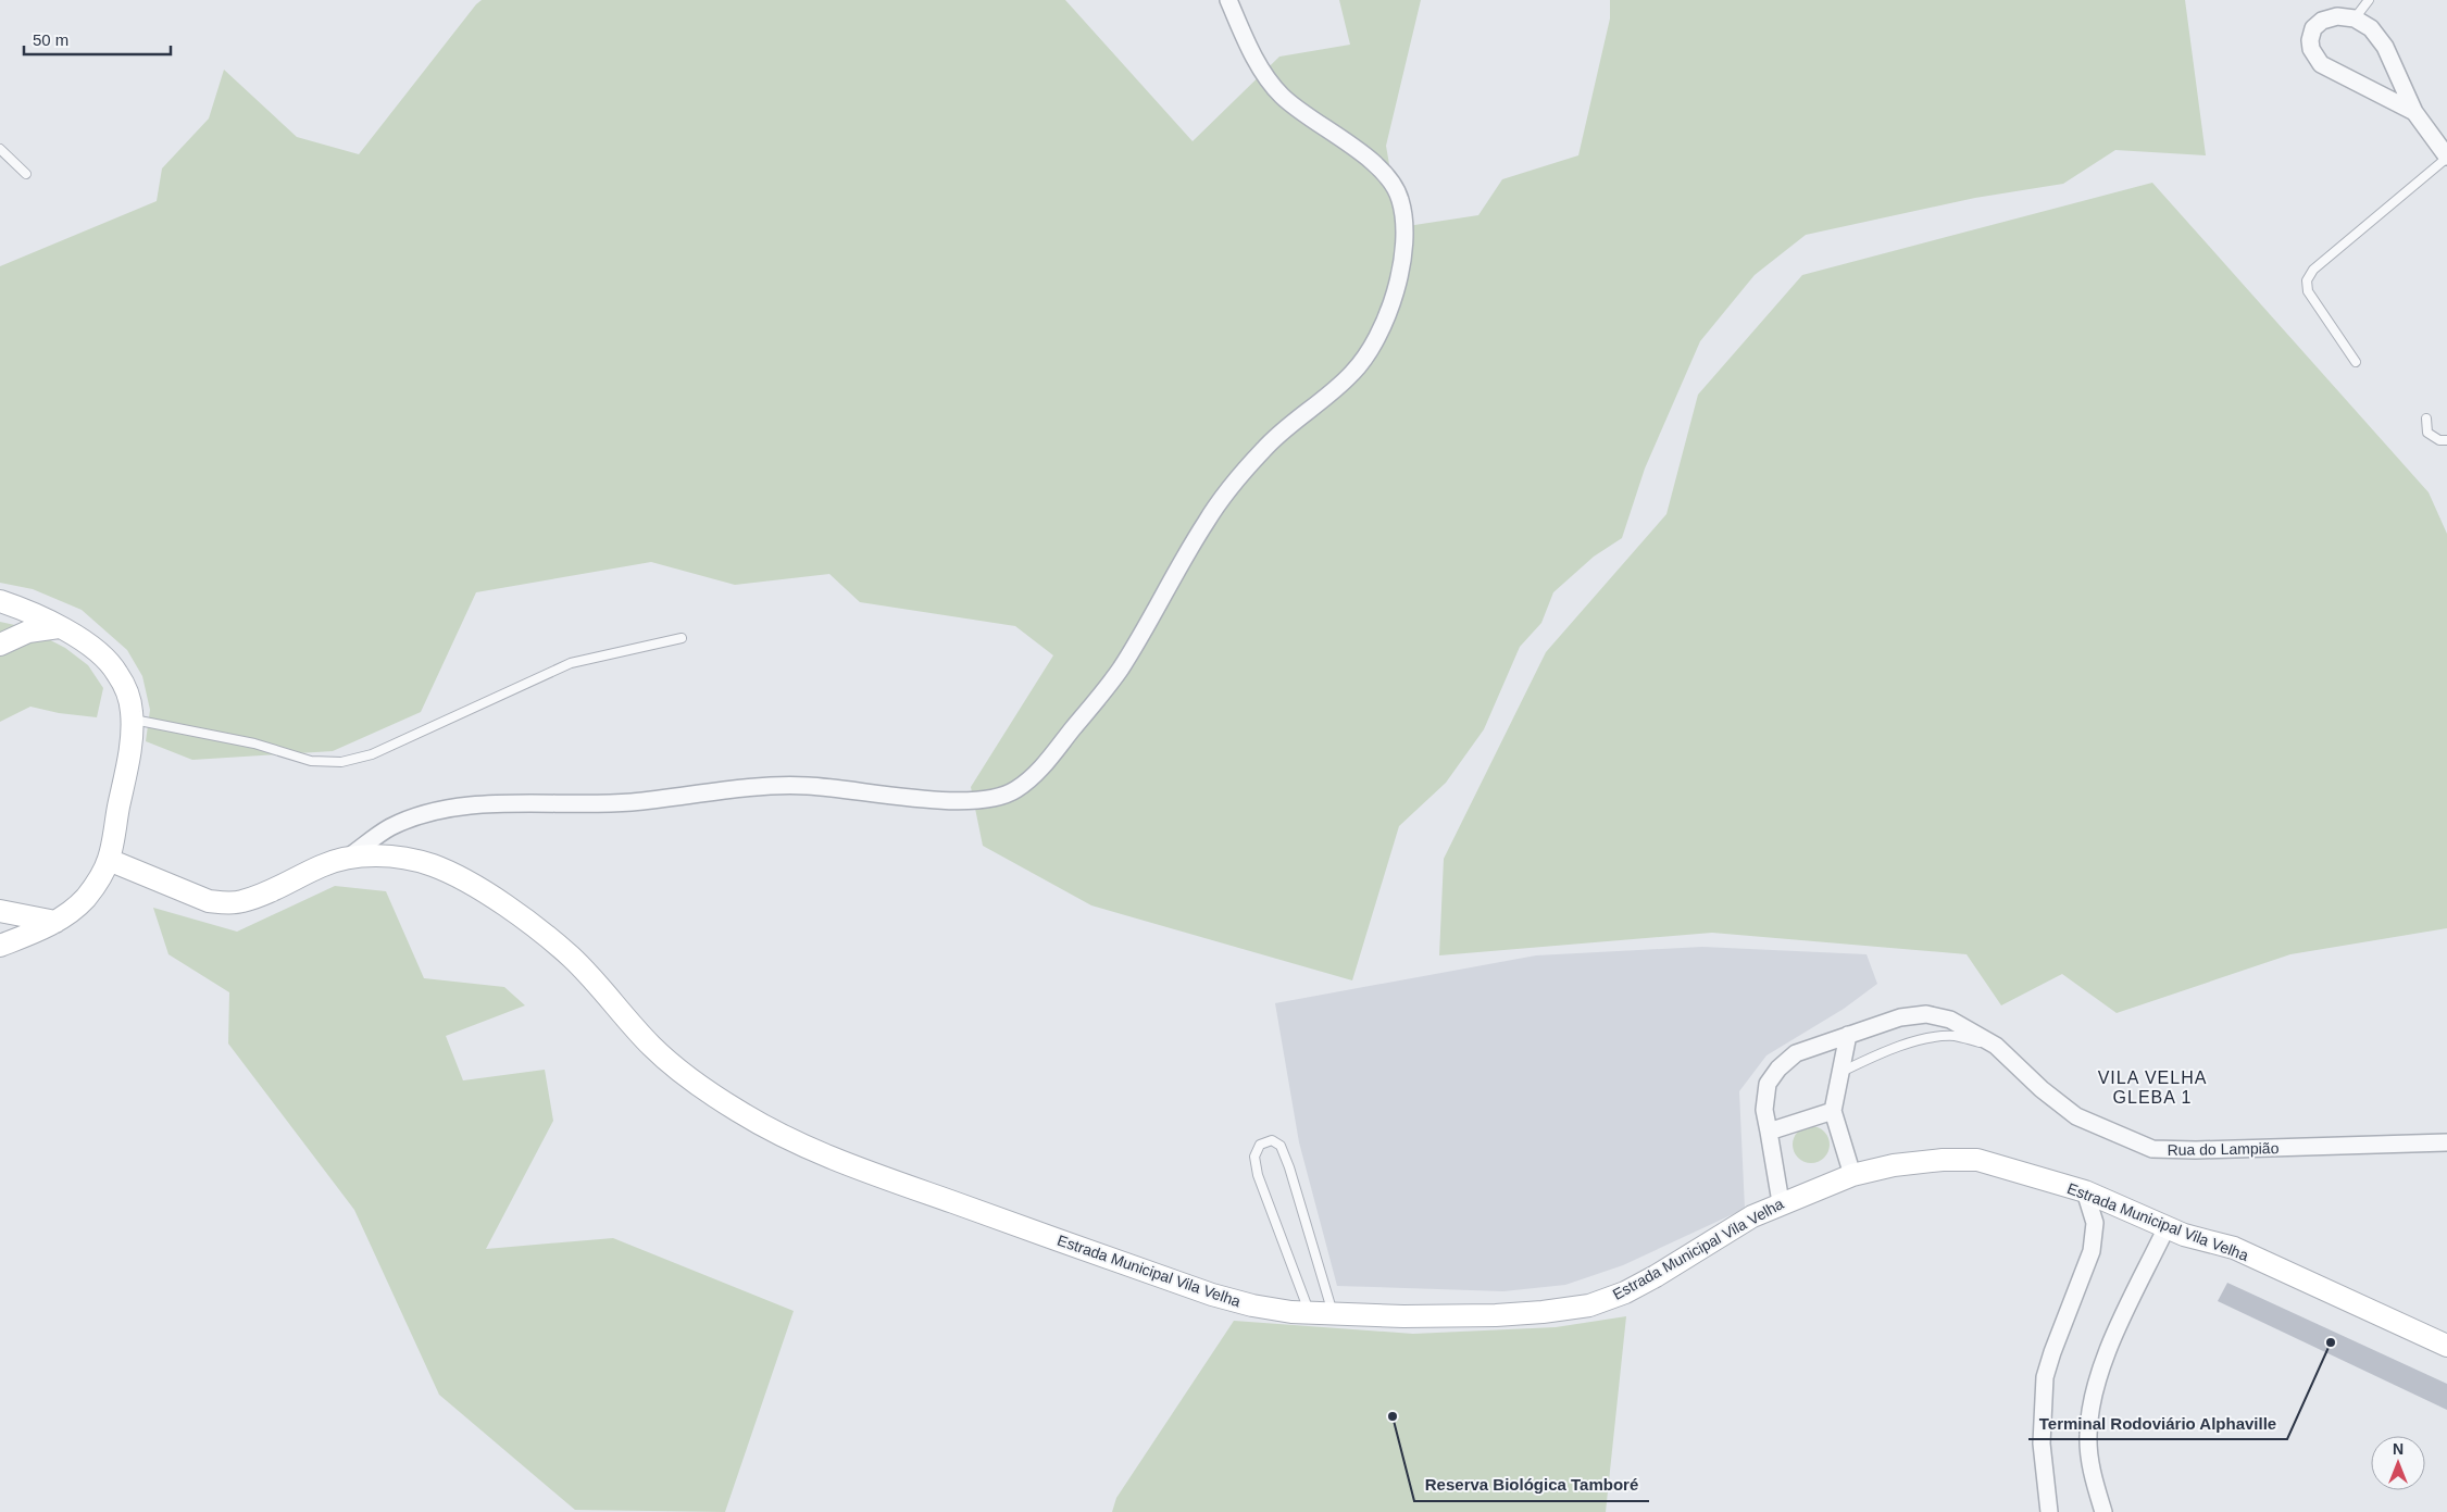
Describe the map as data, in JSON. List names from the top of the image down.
{
  "streets": {
    "main road": ["Estrada Municipal Vila Velha"],
    "street": ["Rua do Lampião"]
  },
  "crossings": [
    ["Rua do Lampião", "Estrada Municipal Vila Velha"]
  ],
  "districts": ["VILA VELHA GLEBA 1"],
  "places": ["Terminal Rodoviário Alphaville", "Reserva Biológica Tamboré"],
  "scale_bar": "50 m",
  "north": "top"
}
